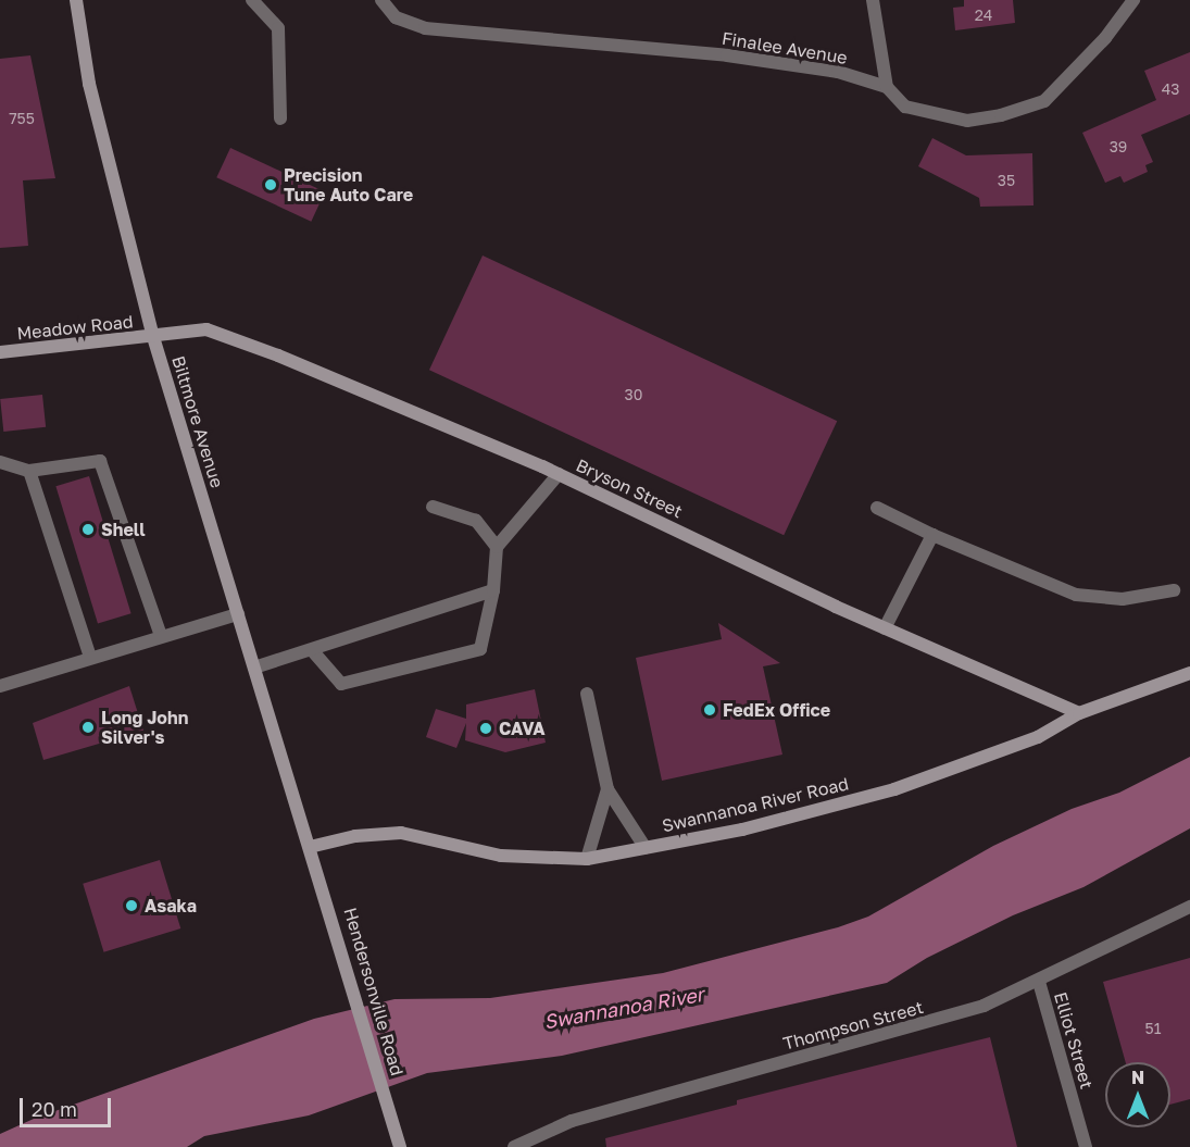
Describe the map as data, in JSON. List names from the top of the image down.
{
  "streets": {
    "main road": [
      "Meadow Road",
      "Biltmore Avenue",
      "Bryson Street",
      "Swannanoa River Road",
      "Hendersonville Road"
    ],
    "street": ["Finalee Avenue", "Thompson Street", "Elliot Street"]
  },
  "crossings": [
    ["Meadow Road", "Biltmore Avenue"],
    ["Meadow Road", "Bryson Street"],
    ["Biltmore Avenue", "Bryson Street"],
    ["Biltmore Avenue", "Swannanoa River Road"],
    ["Biltmore Avenue", "Hendersonville Road"],
    ["Bryson Street", "Swannanoa River Road"],
    ["Swannanoa River Road", "Hendersonville Road"],
    ["Thompson Street", "Elliot Street"]
  ],
  "water": ["Swannanoa River"],
  "places": [
    "Precision Tune Auto Care",
    "Shell",
    "FedEx Office",
    "Long John Silver's",
    "CAVA",
    "Asaka"
  ],
  "house_numbers": [
    "24",
    "43",
    "755",
    "39",
    "35",
    "30",
    "51"
  ],
  "scale_bar": "20 m",
  "north": "top"
}
